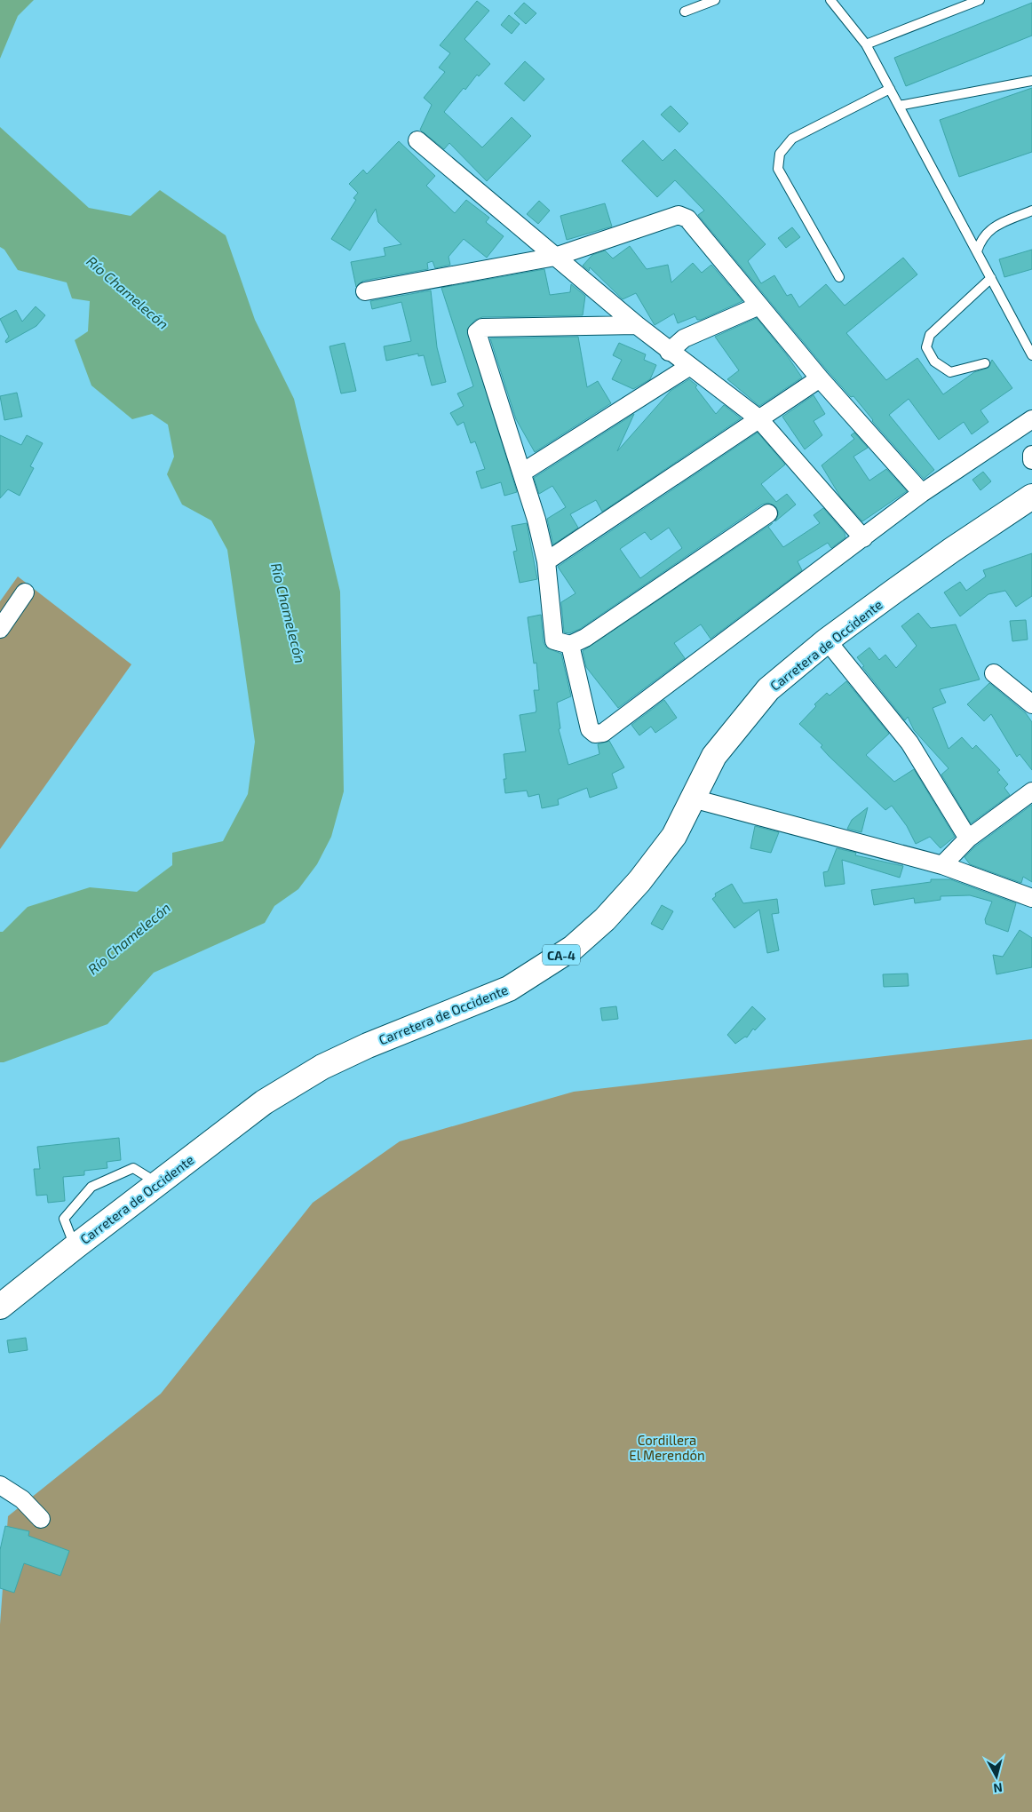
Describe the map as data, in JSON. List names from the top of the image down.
{
  "streets": {
    "main road": ["Carretera de Occidente", "CA-4"]
  },
  "water": ["Río Chamelecón"],
  "parks": ["Cordillera El Merendón"],
  "north": "bottom"
}
